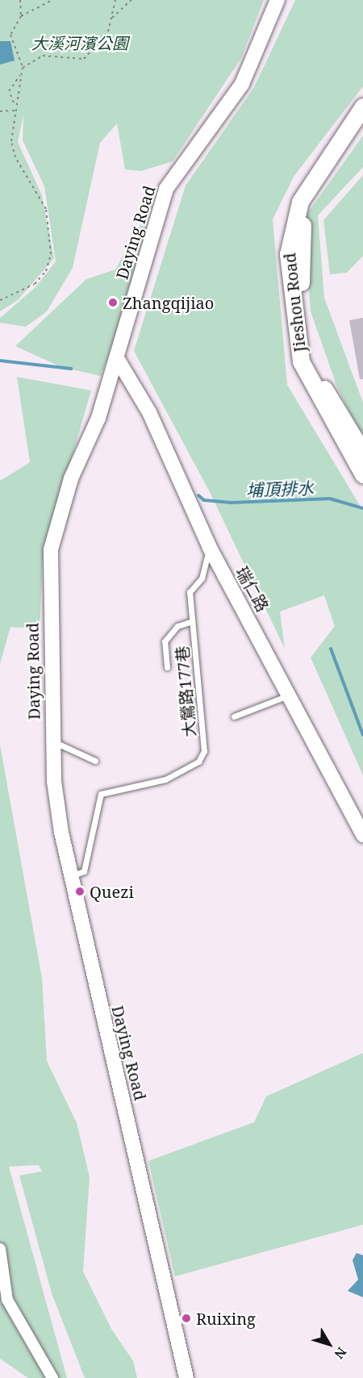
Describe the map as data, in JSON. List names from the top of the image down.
{
  "streets": {
    "main road": ["Jieshou Road"],
    "street": ["Daying Road", "瑞仁路"],
    "lane": ["大鶯路177巷"]
  },
  "crossings": [
    ["Daying Road", "瑞仁路"],
    ["Daying Road", "大鶯路177巷"],
    ["瑞仁路", "大鶯路177巷"]
  ],
  "water": ["埔頂排水"],
  "parks": ["大溪河濱公園"],
  "places": ["Zhangqijiao", "Quezi", "Ruixing"],
  "north": "bottom right"
}
